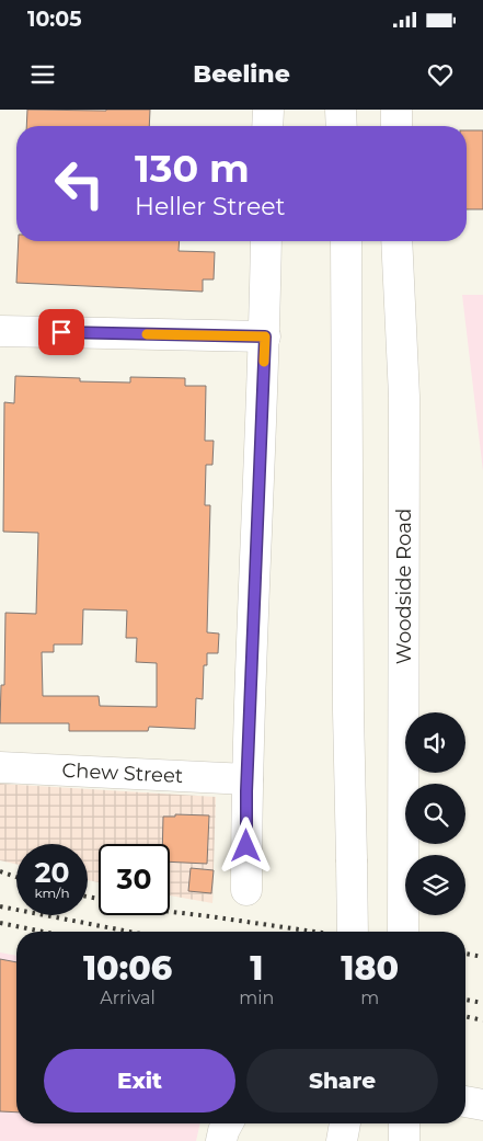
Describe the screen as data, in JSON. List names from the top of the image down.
{
  "streets": {
    "main road": ["Woodside Road", "Chew Street"]
  },
  "page": {
    "status": "10:05",
    "header": "Beeline",
    "turn": ["130 m", "Heller Street"],
    "speed": "20 km/h",
    "limit": "30",
    "eta": [
      "10:06",
      "Arrival",
      "1",
      "min",
      "180",
      "m"
    ],
    "buttons": ["Exit", "Share"]
  }
}
